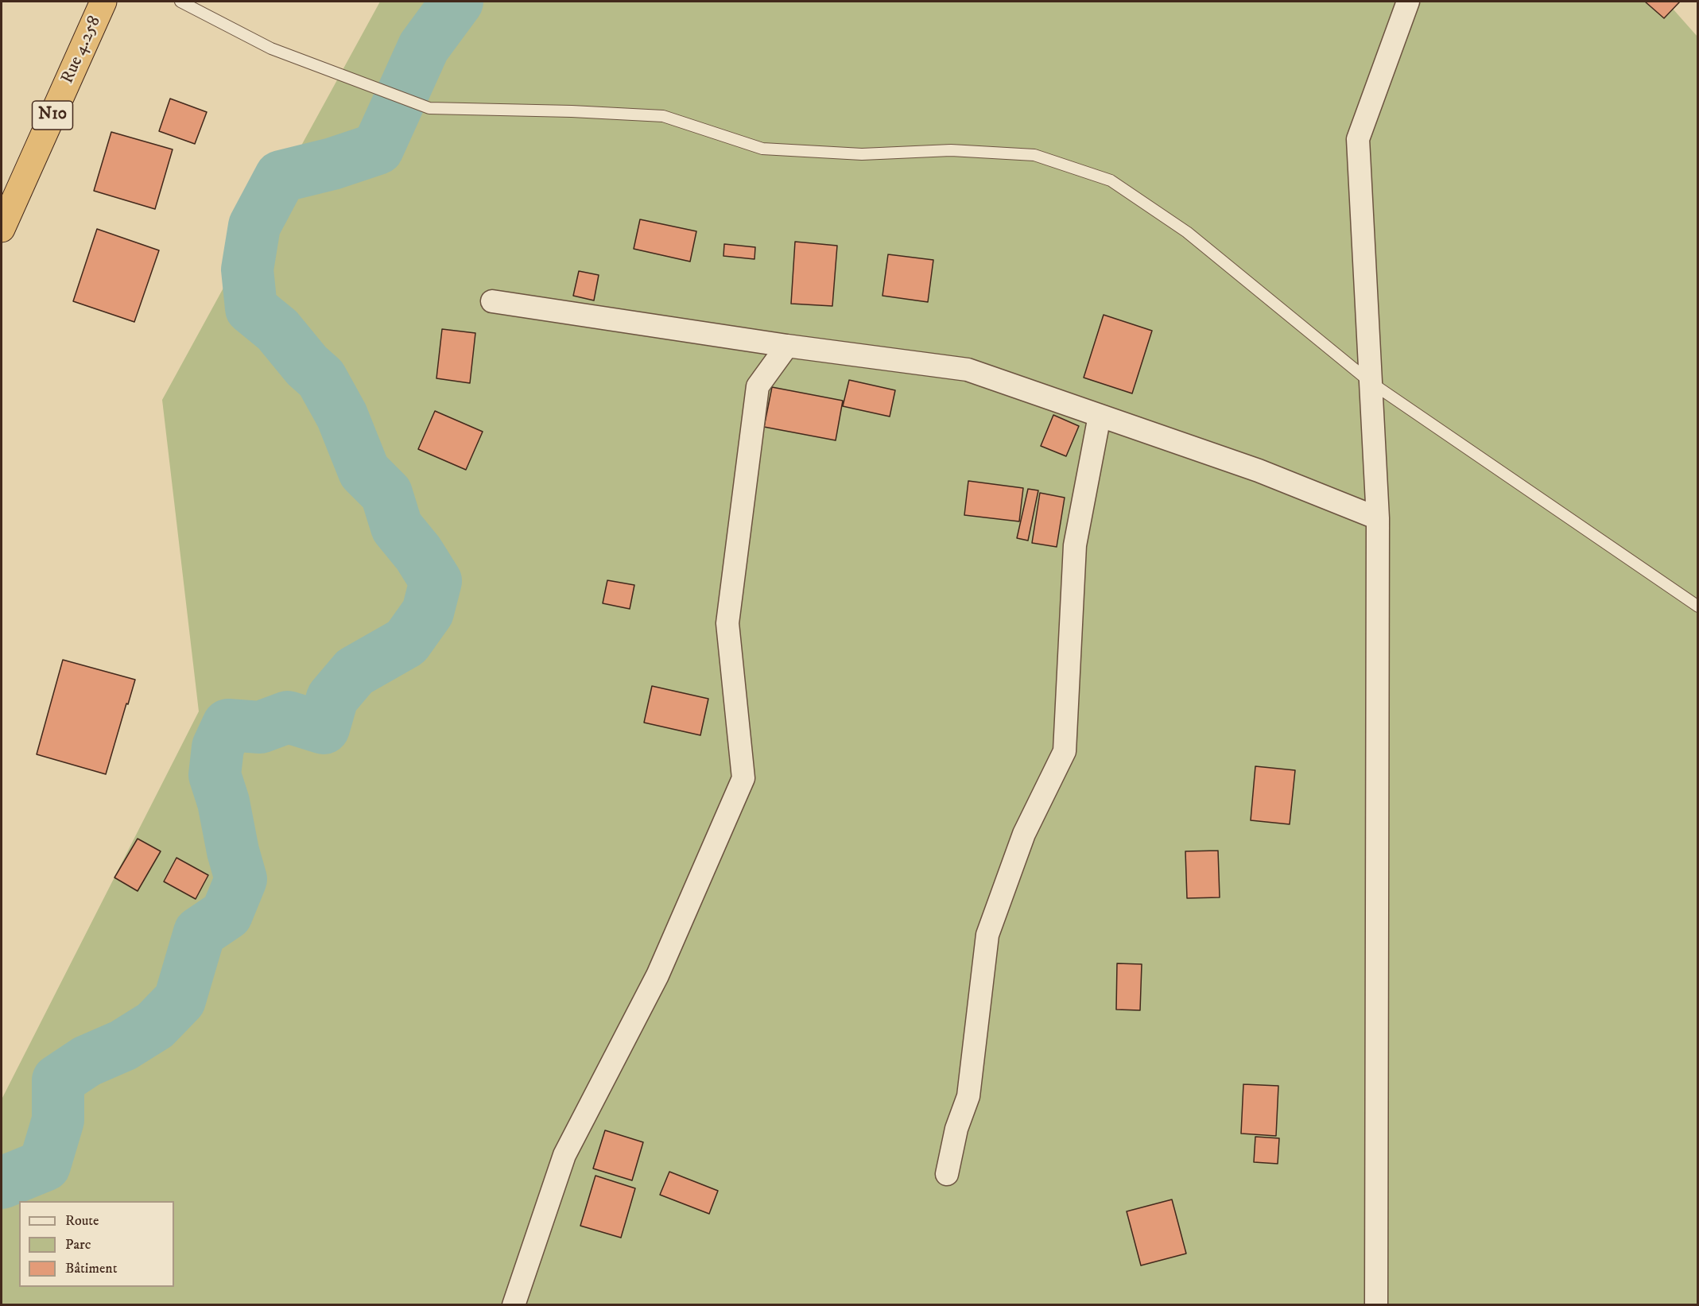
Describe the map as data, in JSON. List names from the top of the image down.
{
  "streets": {
    "highway": ["Rue 4.258", "N10"]
  },
  "legend": ["Route", "Parc", "Bâtiment"]
}
